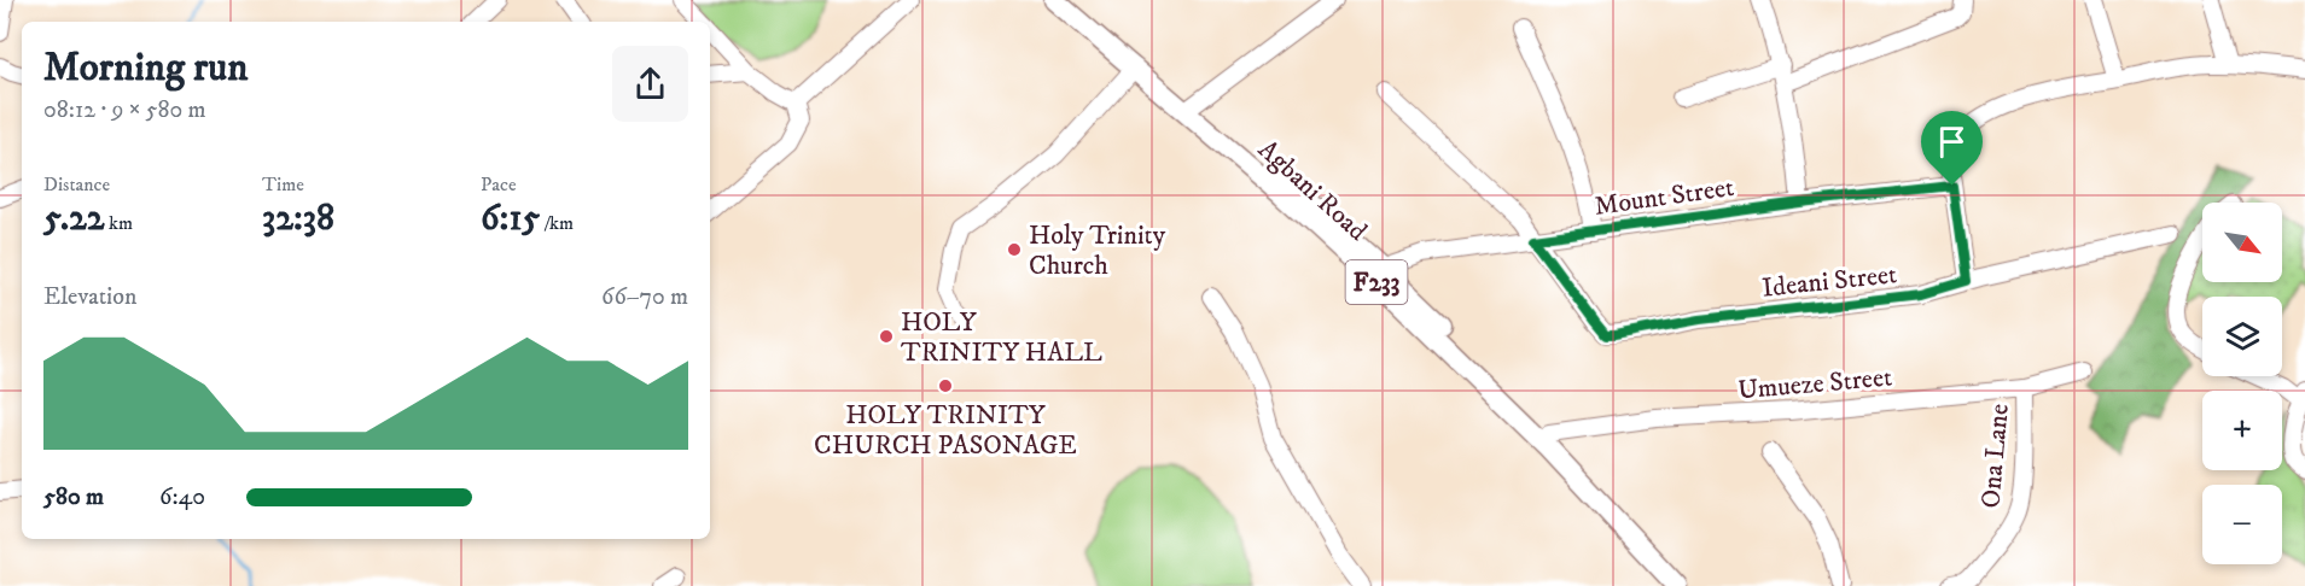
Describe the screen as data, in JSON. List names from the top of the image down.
{
  "streets": {
    "main road": ["Agbani Road", "F233"],
    "street": [
      "Mount Street",
      "Ideani Street",
      "Umueze Street",
      "Ona Lane"
    ]
  },
  "crossings": [
    ["Agbani Road", "Mount Street"],
    ["Agbani Road", "Umueze Street"],
    ["Mount Street", "Ideani Street"],
    ["Umueze Street", "Ona Lane"]
  ],
  "places": ["Holy Trinity Church", "HOLY TRINITY HALL", "HOLY TRINITY CHURCH PASONAGE"],
  "north": "bottom right",
  "page": {
    "heading": ["Morning run", "08:12 · 9 × 580 m"],
    "stats": [
      ["Distance", "5.22 km"],
      ["Time", "32:38"],
      ["Pace", "6:15 /km"]
    ],
    "map_buttons": ["+", "−"],
    "chart": ["Elevation", "66–70 m"],
    "list": [
      {
        "name": "580 m",
        "note": "6:40"
      }
    ]
  }
}
